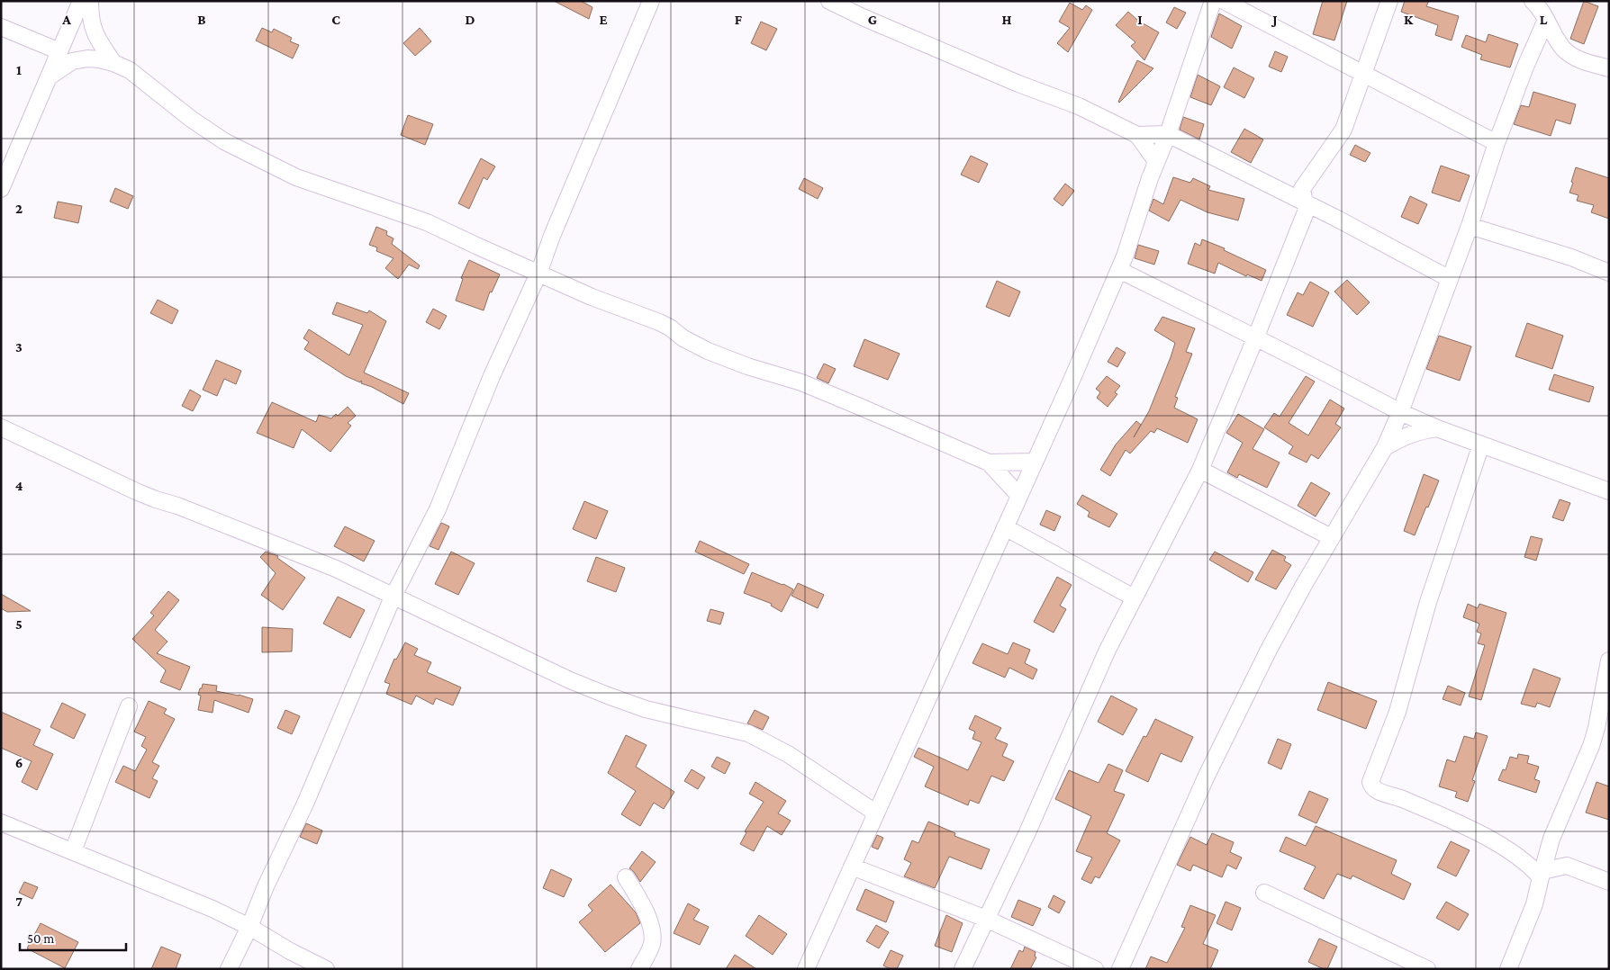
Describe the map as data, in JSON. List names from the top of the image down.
{
  "scale_bar": "50 m",
  "grid": {
    "columns": [
      "A",
      "B",
      "C",
      "D",
      "E",
      "F",
      "G",
      "H",
      "I",
      "J",
      "K",
      "L"
    ],
    "rows": [
      "1",
      "2",
      "3",
      "4",
      "5",
      "6",
      "7"
    ]
  }
}
